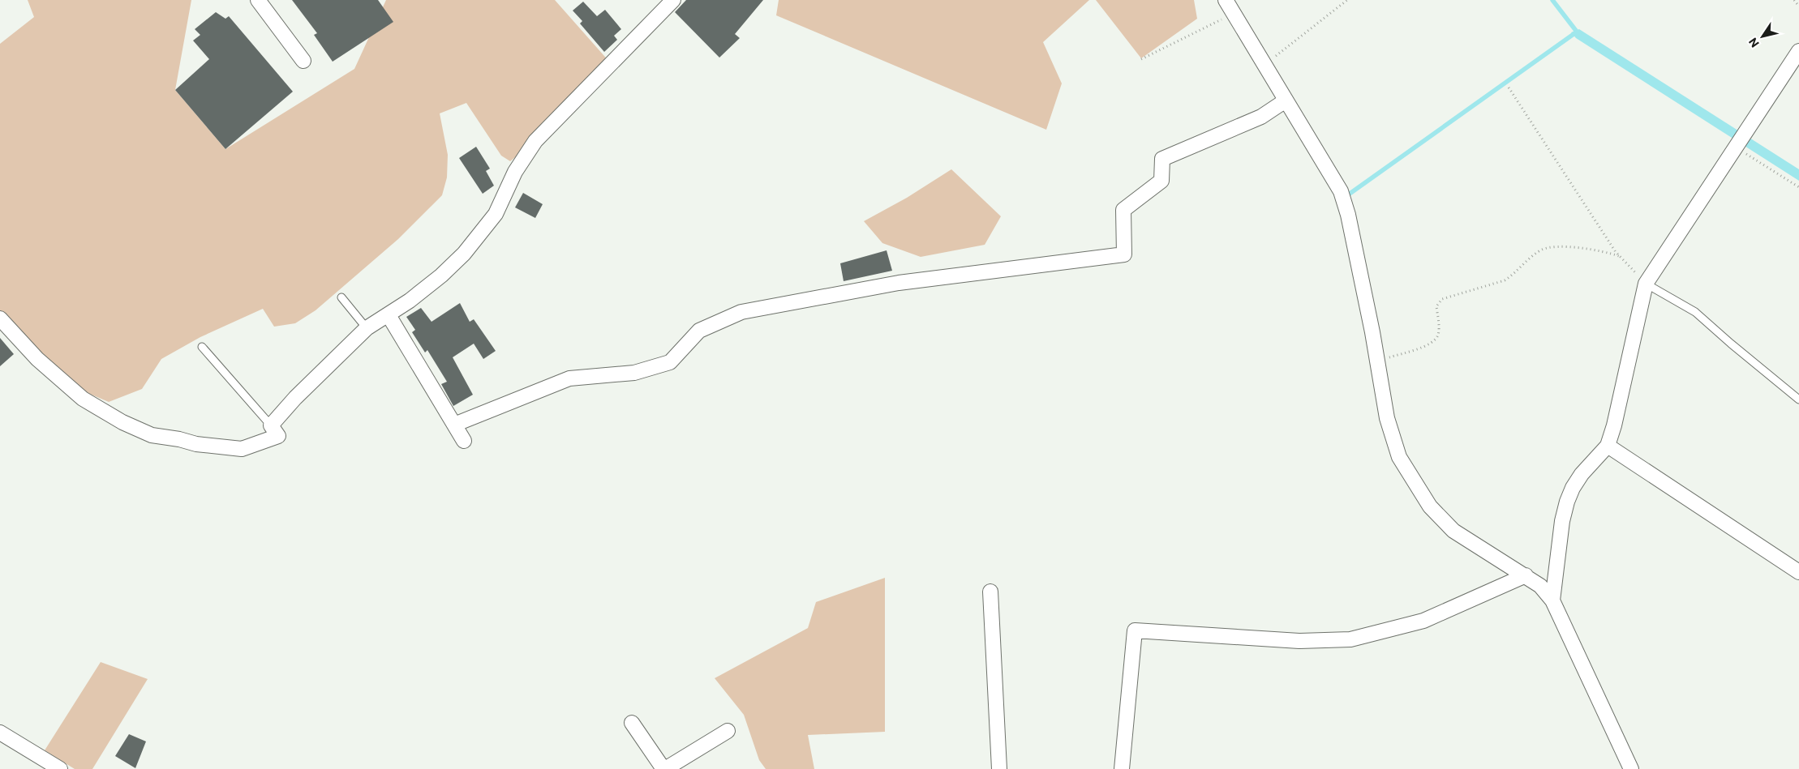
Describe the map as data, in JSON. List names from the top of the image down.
{
  "north": "bottom left"
}
